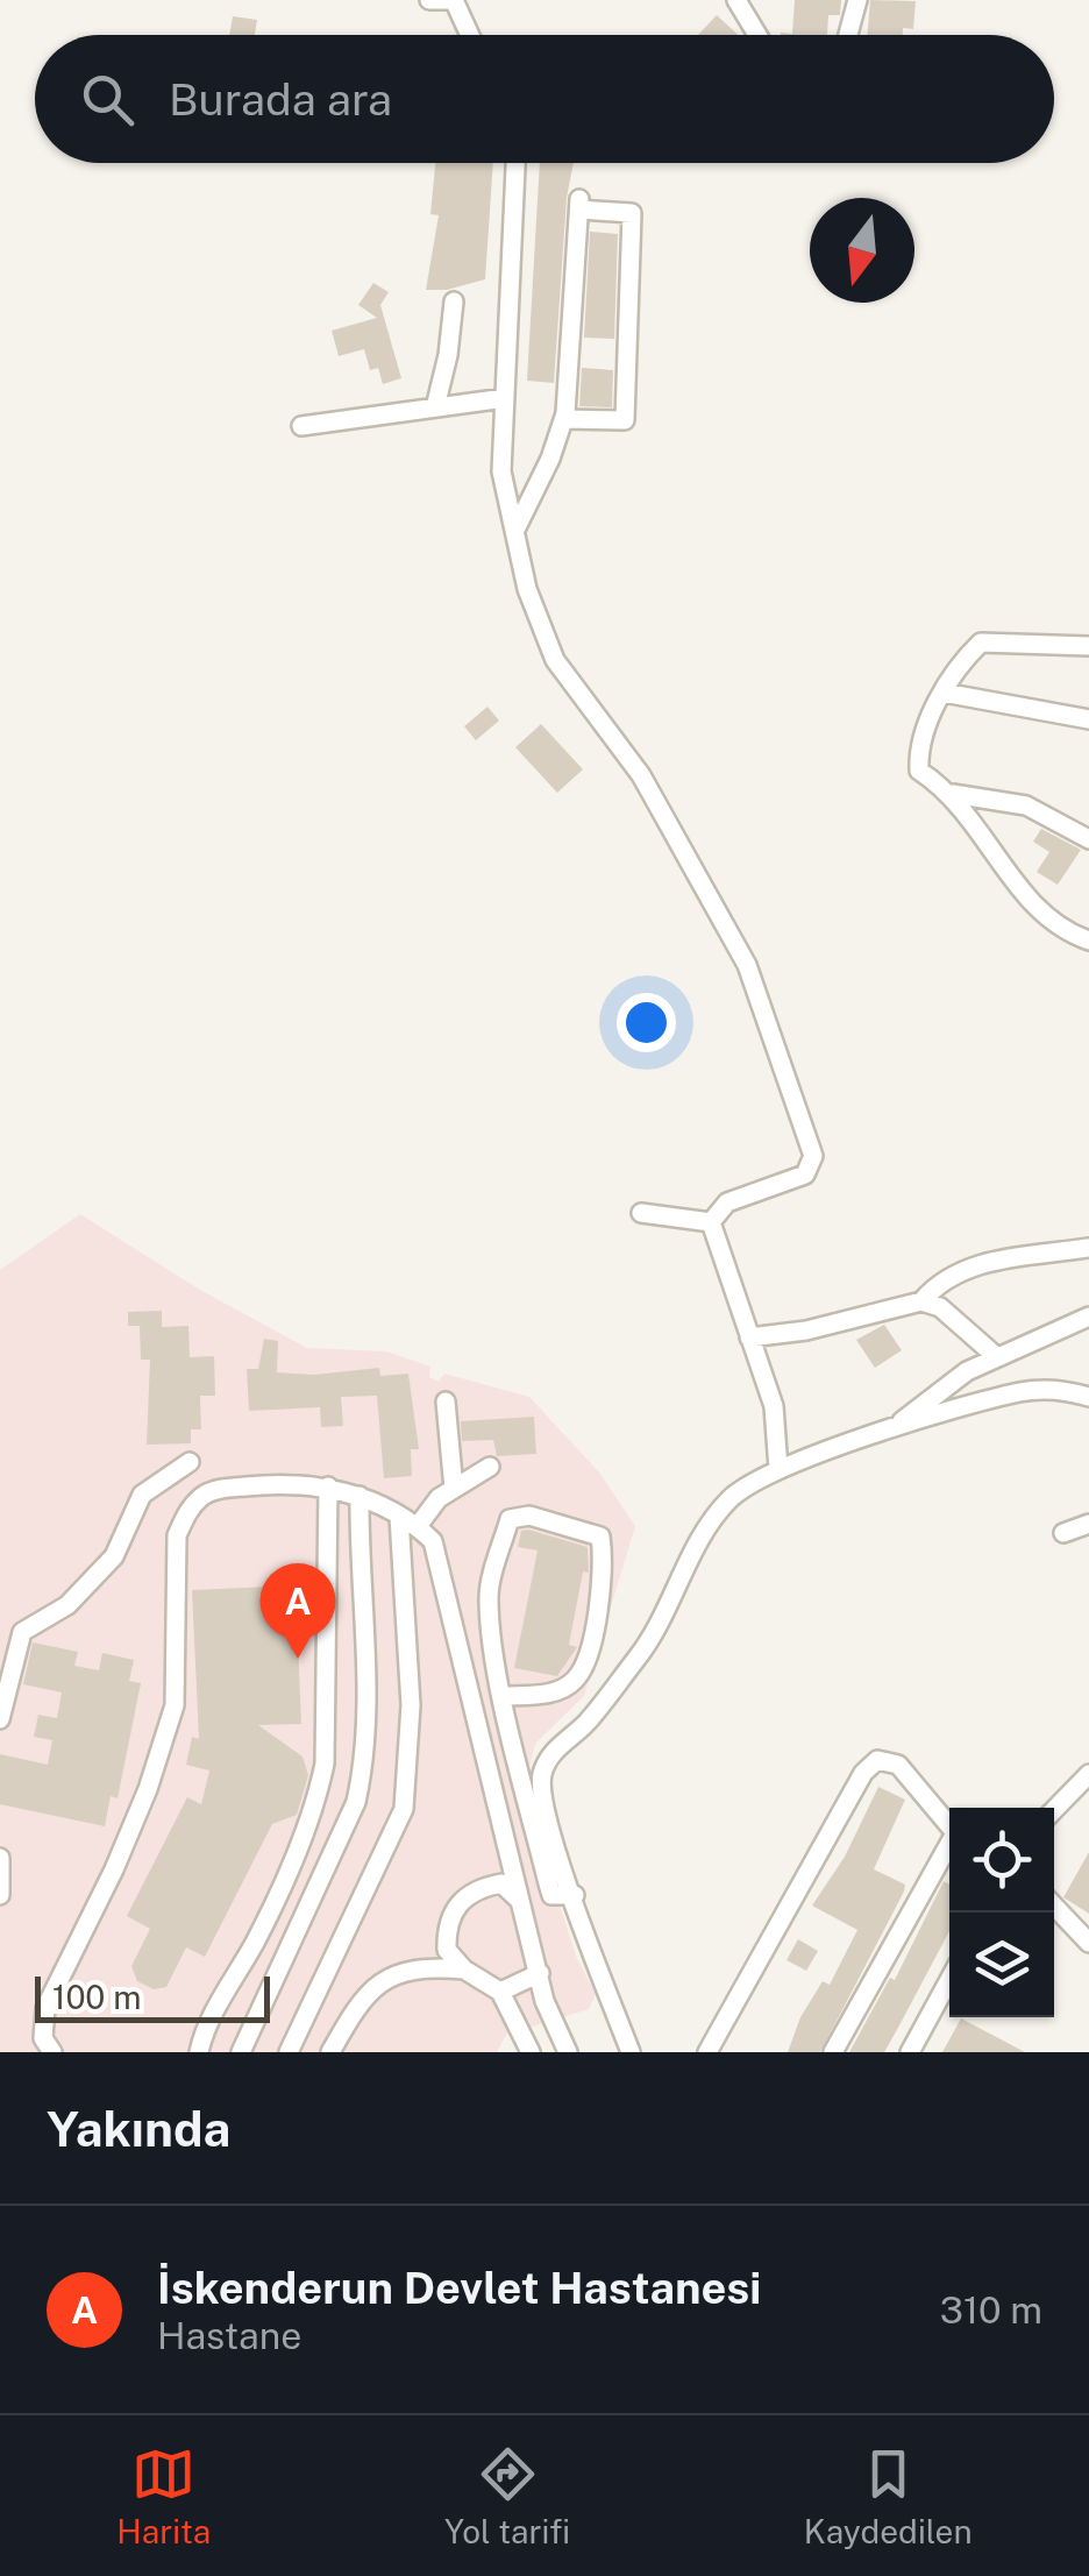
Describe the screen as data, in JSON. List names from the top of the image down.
{
  "scale_bar": "100 m",
  "north": "bottom",
  "page": {
    "search": "Burada ara",
    "pins": "A",
    "scale": "100 m",
    "heading": "Yakında",
    "list": [
      {
        "mark": "A",
        "name": "İskenderun Devlet Hastanesi",
        "note": "Hastane",
        "value": "310 m"
      }
    ],
    "nav": ["Harita", "Yol tarifi", "Kaydedilen"]
  }
}
